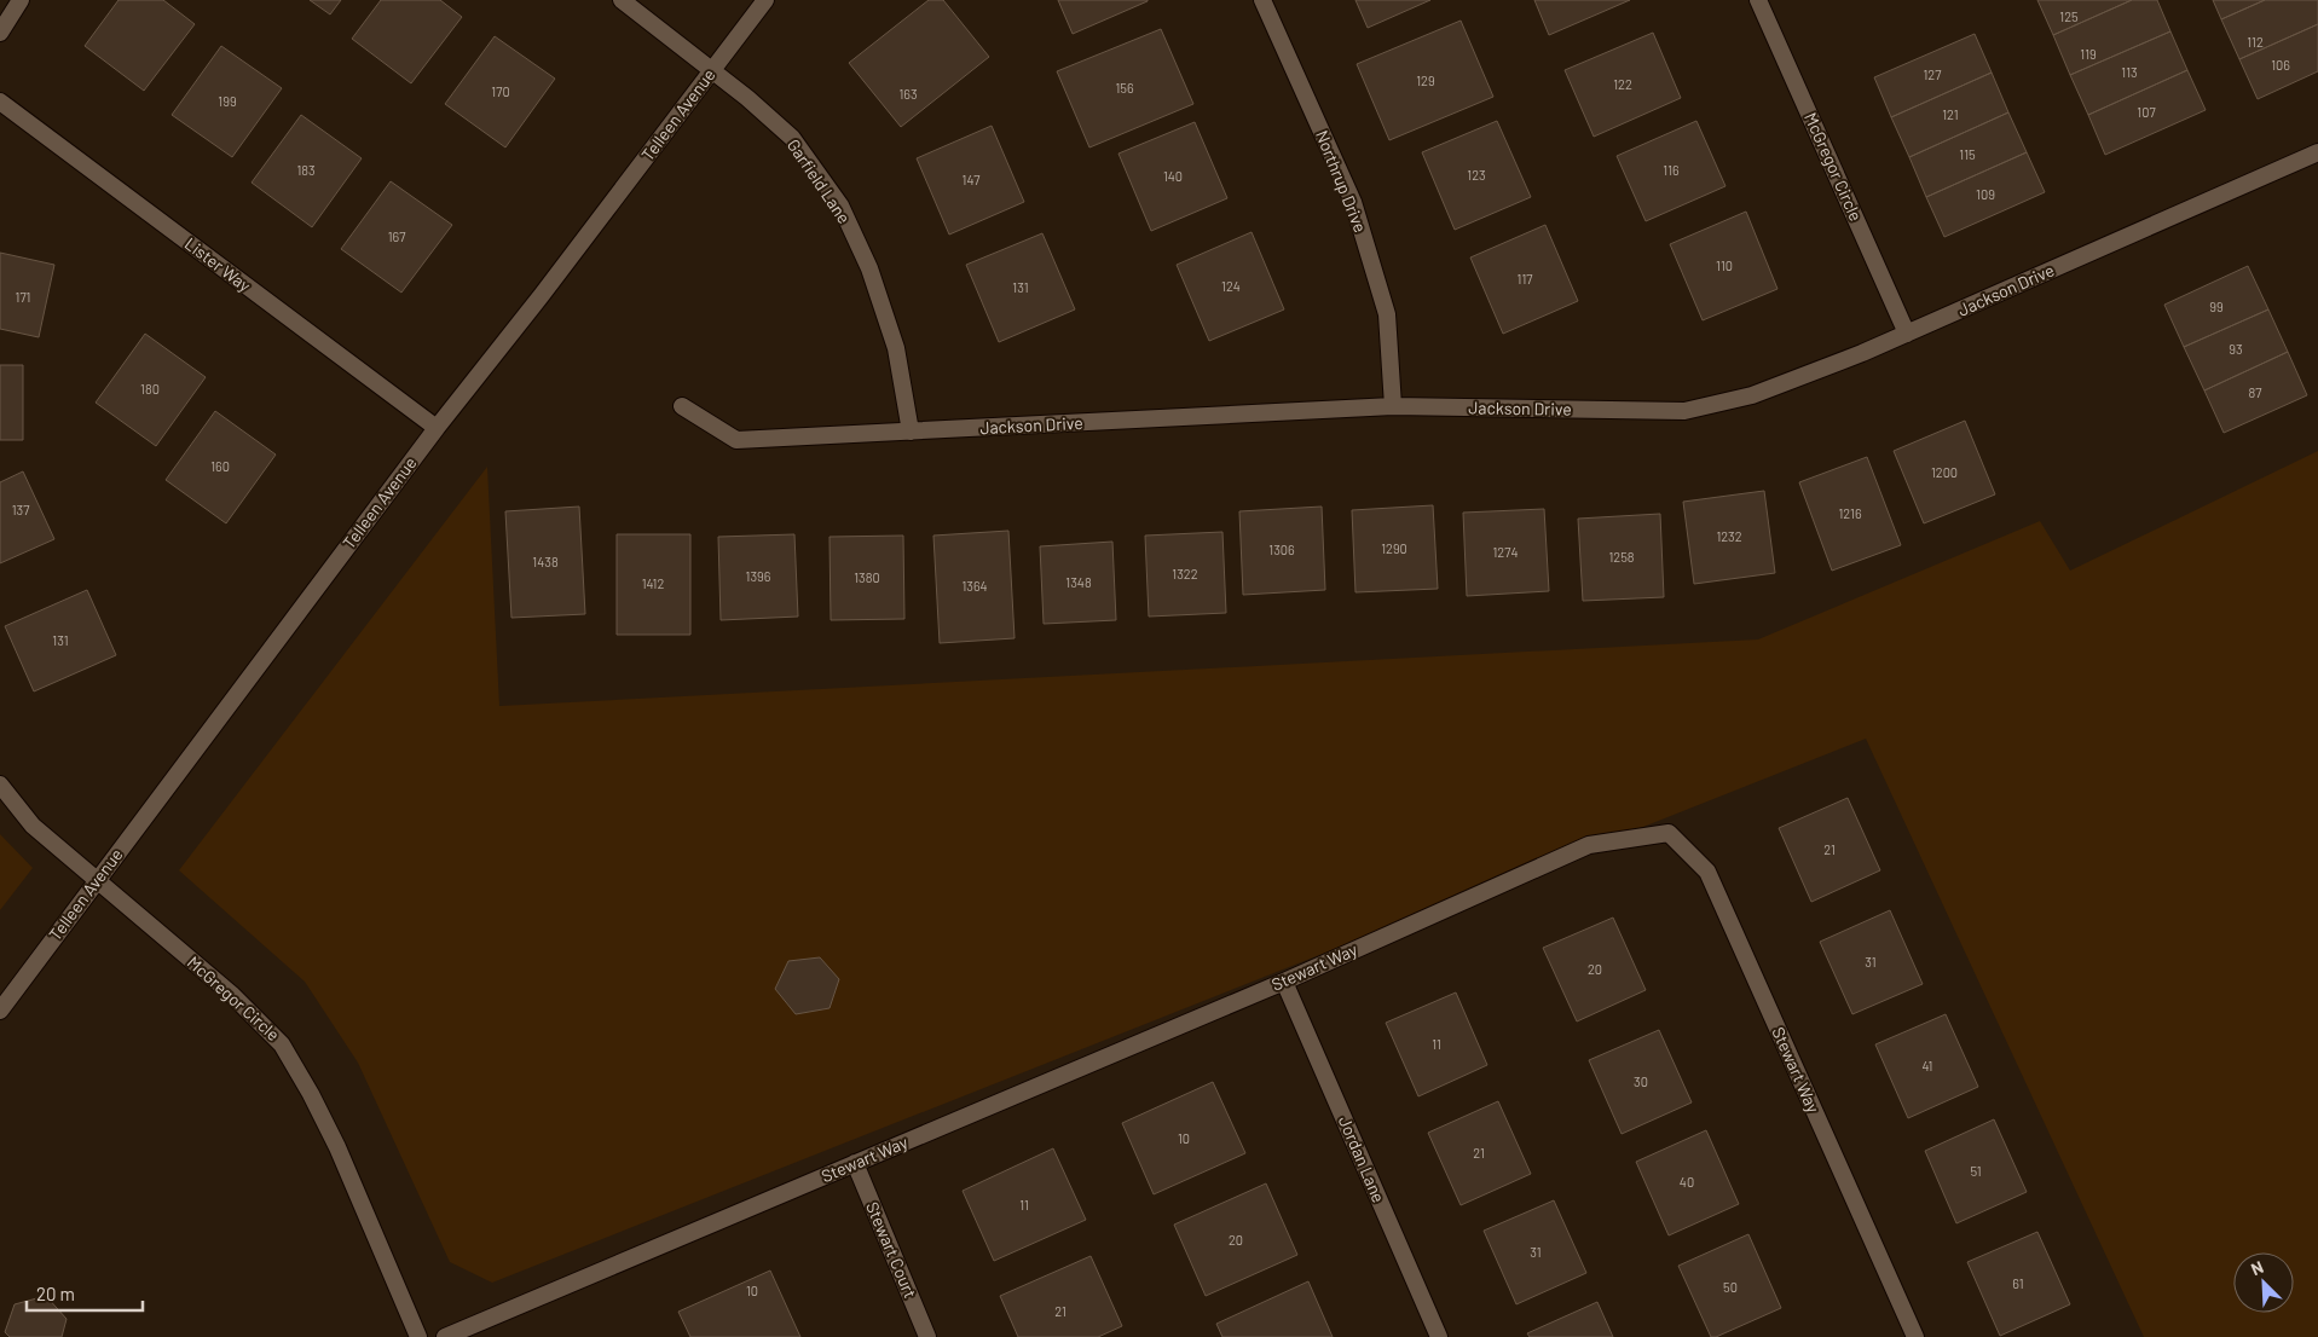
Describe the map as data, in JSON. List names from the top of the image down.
{
  "streets": {
    "street": [
      "Telleen Avenue",
      "McGregor Circle",
      "Garfield Lane",
      "Northrup Drive",
      "Lister Way",
      "Jackson Drive",
      "Stewart Way",
      "Jordan Lane",
      "Stewart Court"
    ]
  },
  "crossings": [
    ["Telleen Avenue", "McGregor Circle"],
    ["Telleen Avenue", "Garfield Lane"],
    ["Telleen Avenue", "Lister Way"],
    ["McGregor Circle", "Jackson Drive"],
    ["Garfield Lane", "Jackson Drive"],
    ["Northrup Drive", "Jackson Drive"],
    ["Stewart Way", "Jordan Lane"],
    ["Stewart Way", "Stewart Court"]
  ],
  "house_numbers": [
    "125",
    "112",
    "119",
    "106",
    "113",
    "127",
    "129",
    "122",
    "156",
    "170",
    "163",
    "199",
    "107",
    "121",
    "115",
    "183",
    "116",
    "123",
    "140",
    "147",
    "109",
    "167",
    "110",
    "117",
    "124",
    "131",
    "171",
    "99",
    "93",
    "180",
    "87",
    "160",
    "1200",
    "137",
    "1216",
    "1232",
    "1290",
    "1306",
    "1274",
    "1258",
    "1438",
    "1322",
    "1396",
    "1380",
    "1348",
    "1412",
    "1364",
    "131",
    "21",
    "31",
    "20",
    "11",
    "41",
    "30",
    "10",
    "21",
    "51",
    "40",
    "11",
    "20",
    "31",
    "61",
    "50",
    "10",
    "21"
  ],
  "scale_bar": "20 m",
  "north": "top left"
}
